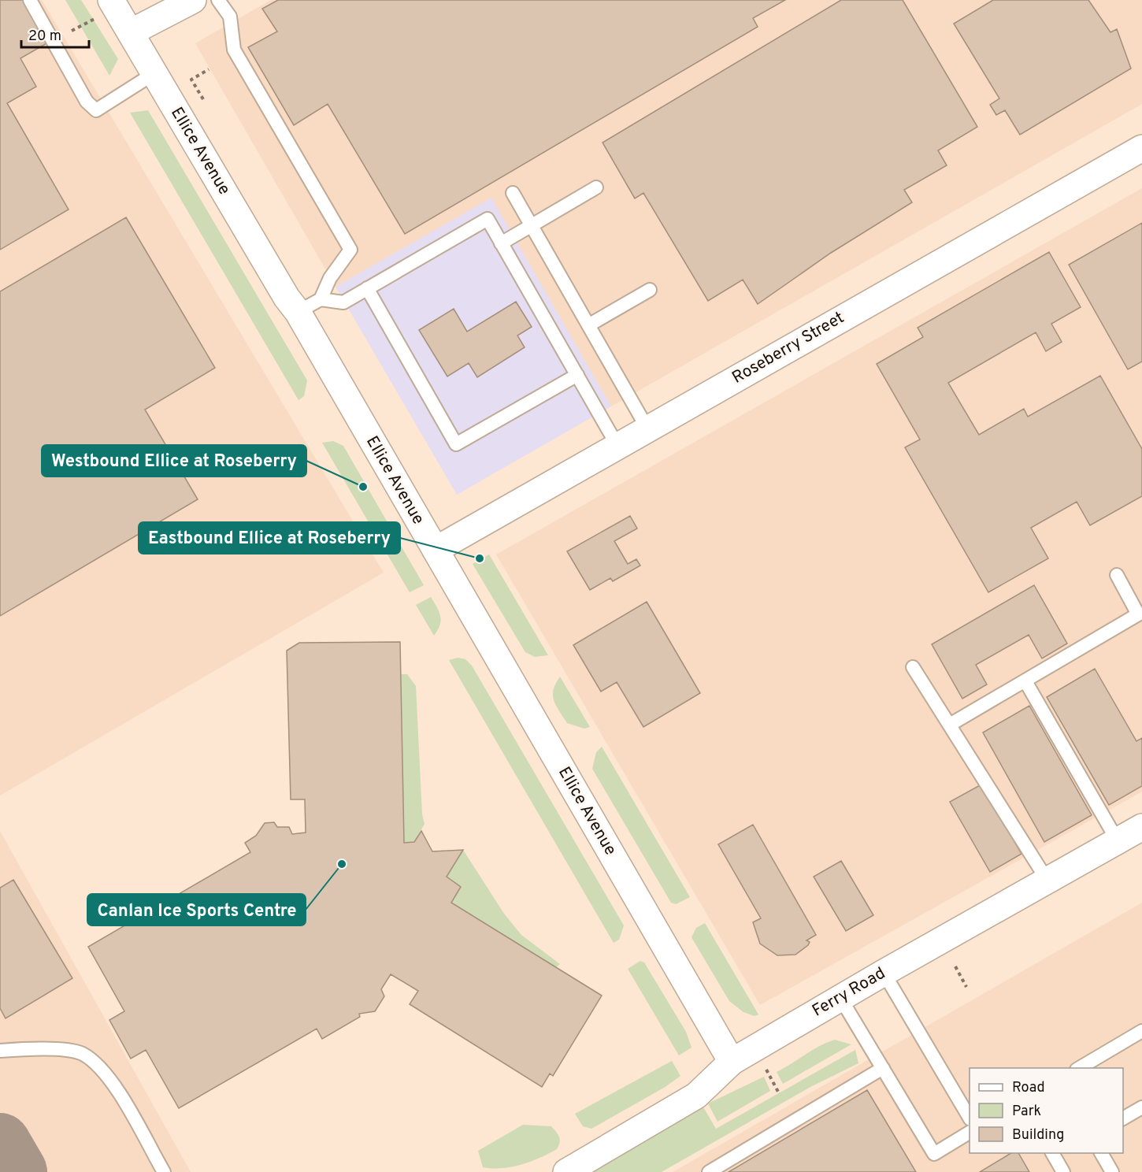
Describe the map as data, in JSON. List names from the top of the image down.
{
  "streets": {
    "main road": ["Ellice Avenue", "Roseberry Street", "Ferry Road"]
  },
  "crossings": [
    ["Ellice Avenue", "Roseberry Street"],
    ["Ellice Avenue", "Ferry Road"]
  ],
  "places": ["Westbound Ellice at Roseberry", "Eastbound Ellice at Roseberry", "Canlan Ice Sports Centre"],
  "legend": ["Road", "Park", "Building"],
  "scale_bar": "20 m"
}
